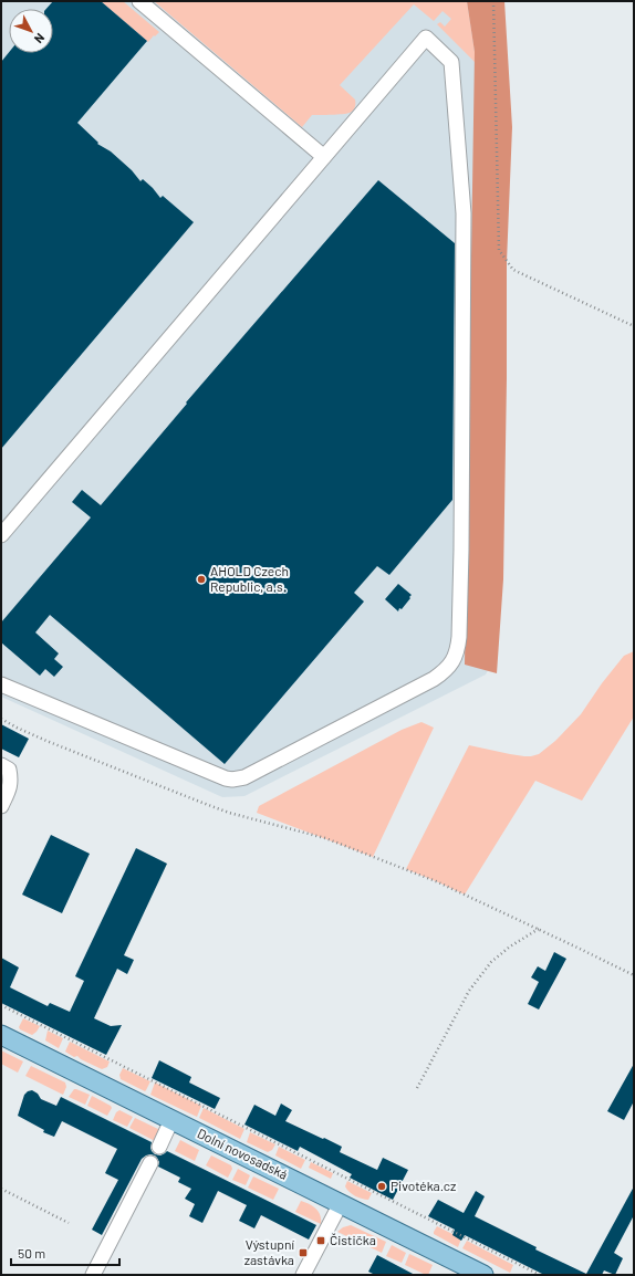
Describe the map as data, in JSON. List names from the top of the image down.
{
  "streets": {
    "main road": ["Dolní novosadská"]
  },
  "places": {
    "other": ["AHOLD Czech Republic, a.s.", "Pivotéka.cz"],
    "transit": ["Čistička", "Výstupní zastávka"]
  },
  "scale_bar": "50 m",
  "north": "bottom right"
}
